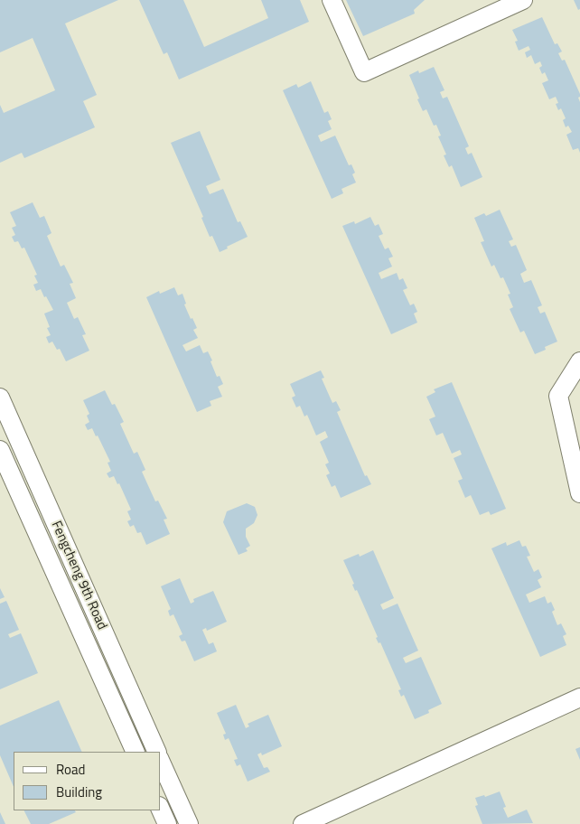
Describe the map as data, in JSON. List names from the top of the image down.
{
  "streets": {
    "street": ["Fengcheng 9th Road"]
  },
  "legend": ["Road", "Building"]
}
